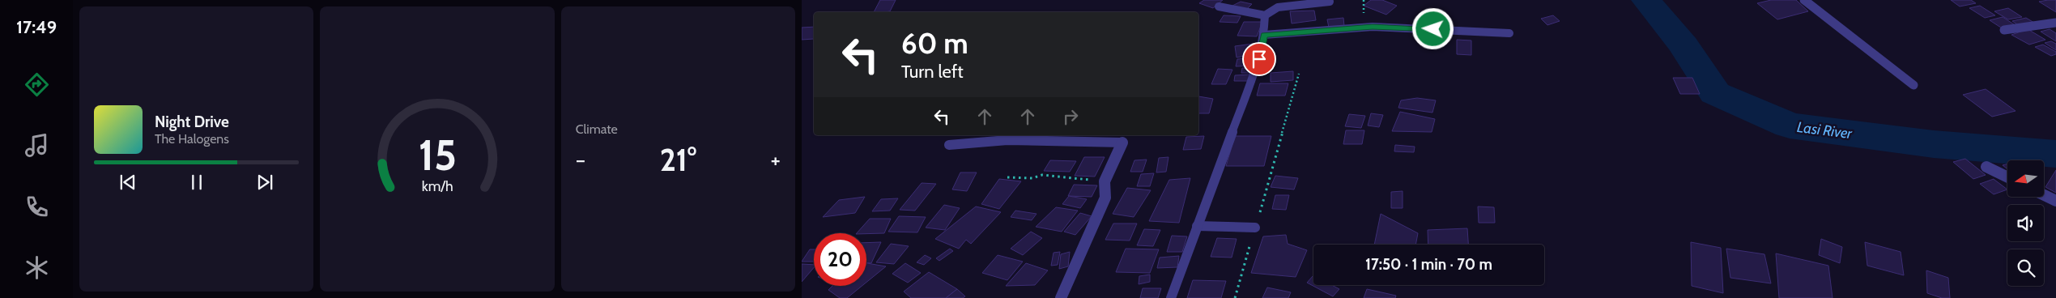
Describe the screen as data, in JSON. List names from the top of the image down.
{
  "water": ["Lasi River"],
  "north": "left",
  "page": {
    "tabs": "17:49",
    "tile": "Climate",
    "turn": ["60 m", "Turn left"],
    "song": ["Night Drive", "The Halogens"],
    "heat": ["−", "21°", "+"],
    "limit": "20",
    "trip": "17:50 · 1 min · 70 m",
    "gauge": ["15", "km/h"]
  }
}
